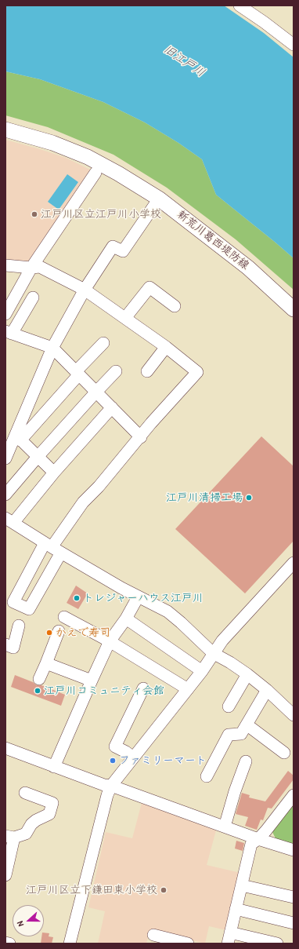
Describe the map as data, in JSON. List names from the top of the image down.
{
  "streets": {
    "main road": ["新荒川葛西堤防線"]
  },
  "water": ["旧江戸川"],
  "places": [
    "江戸川区立江戸川小学校",
    "江戸川清掃工場",
    "トレジャーハウス江戸川",
    "かえで寿司",
    "江戸川コミュニティ会館",
    "ファミリーマート",
    "江戸川区立下鎌田東小学校"
  ],
  "north": "left"
}
